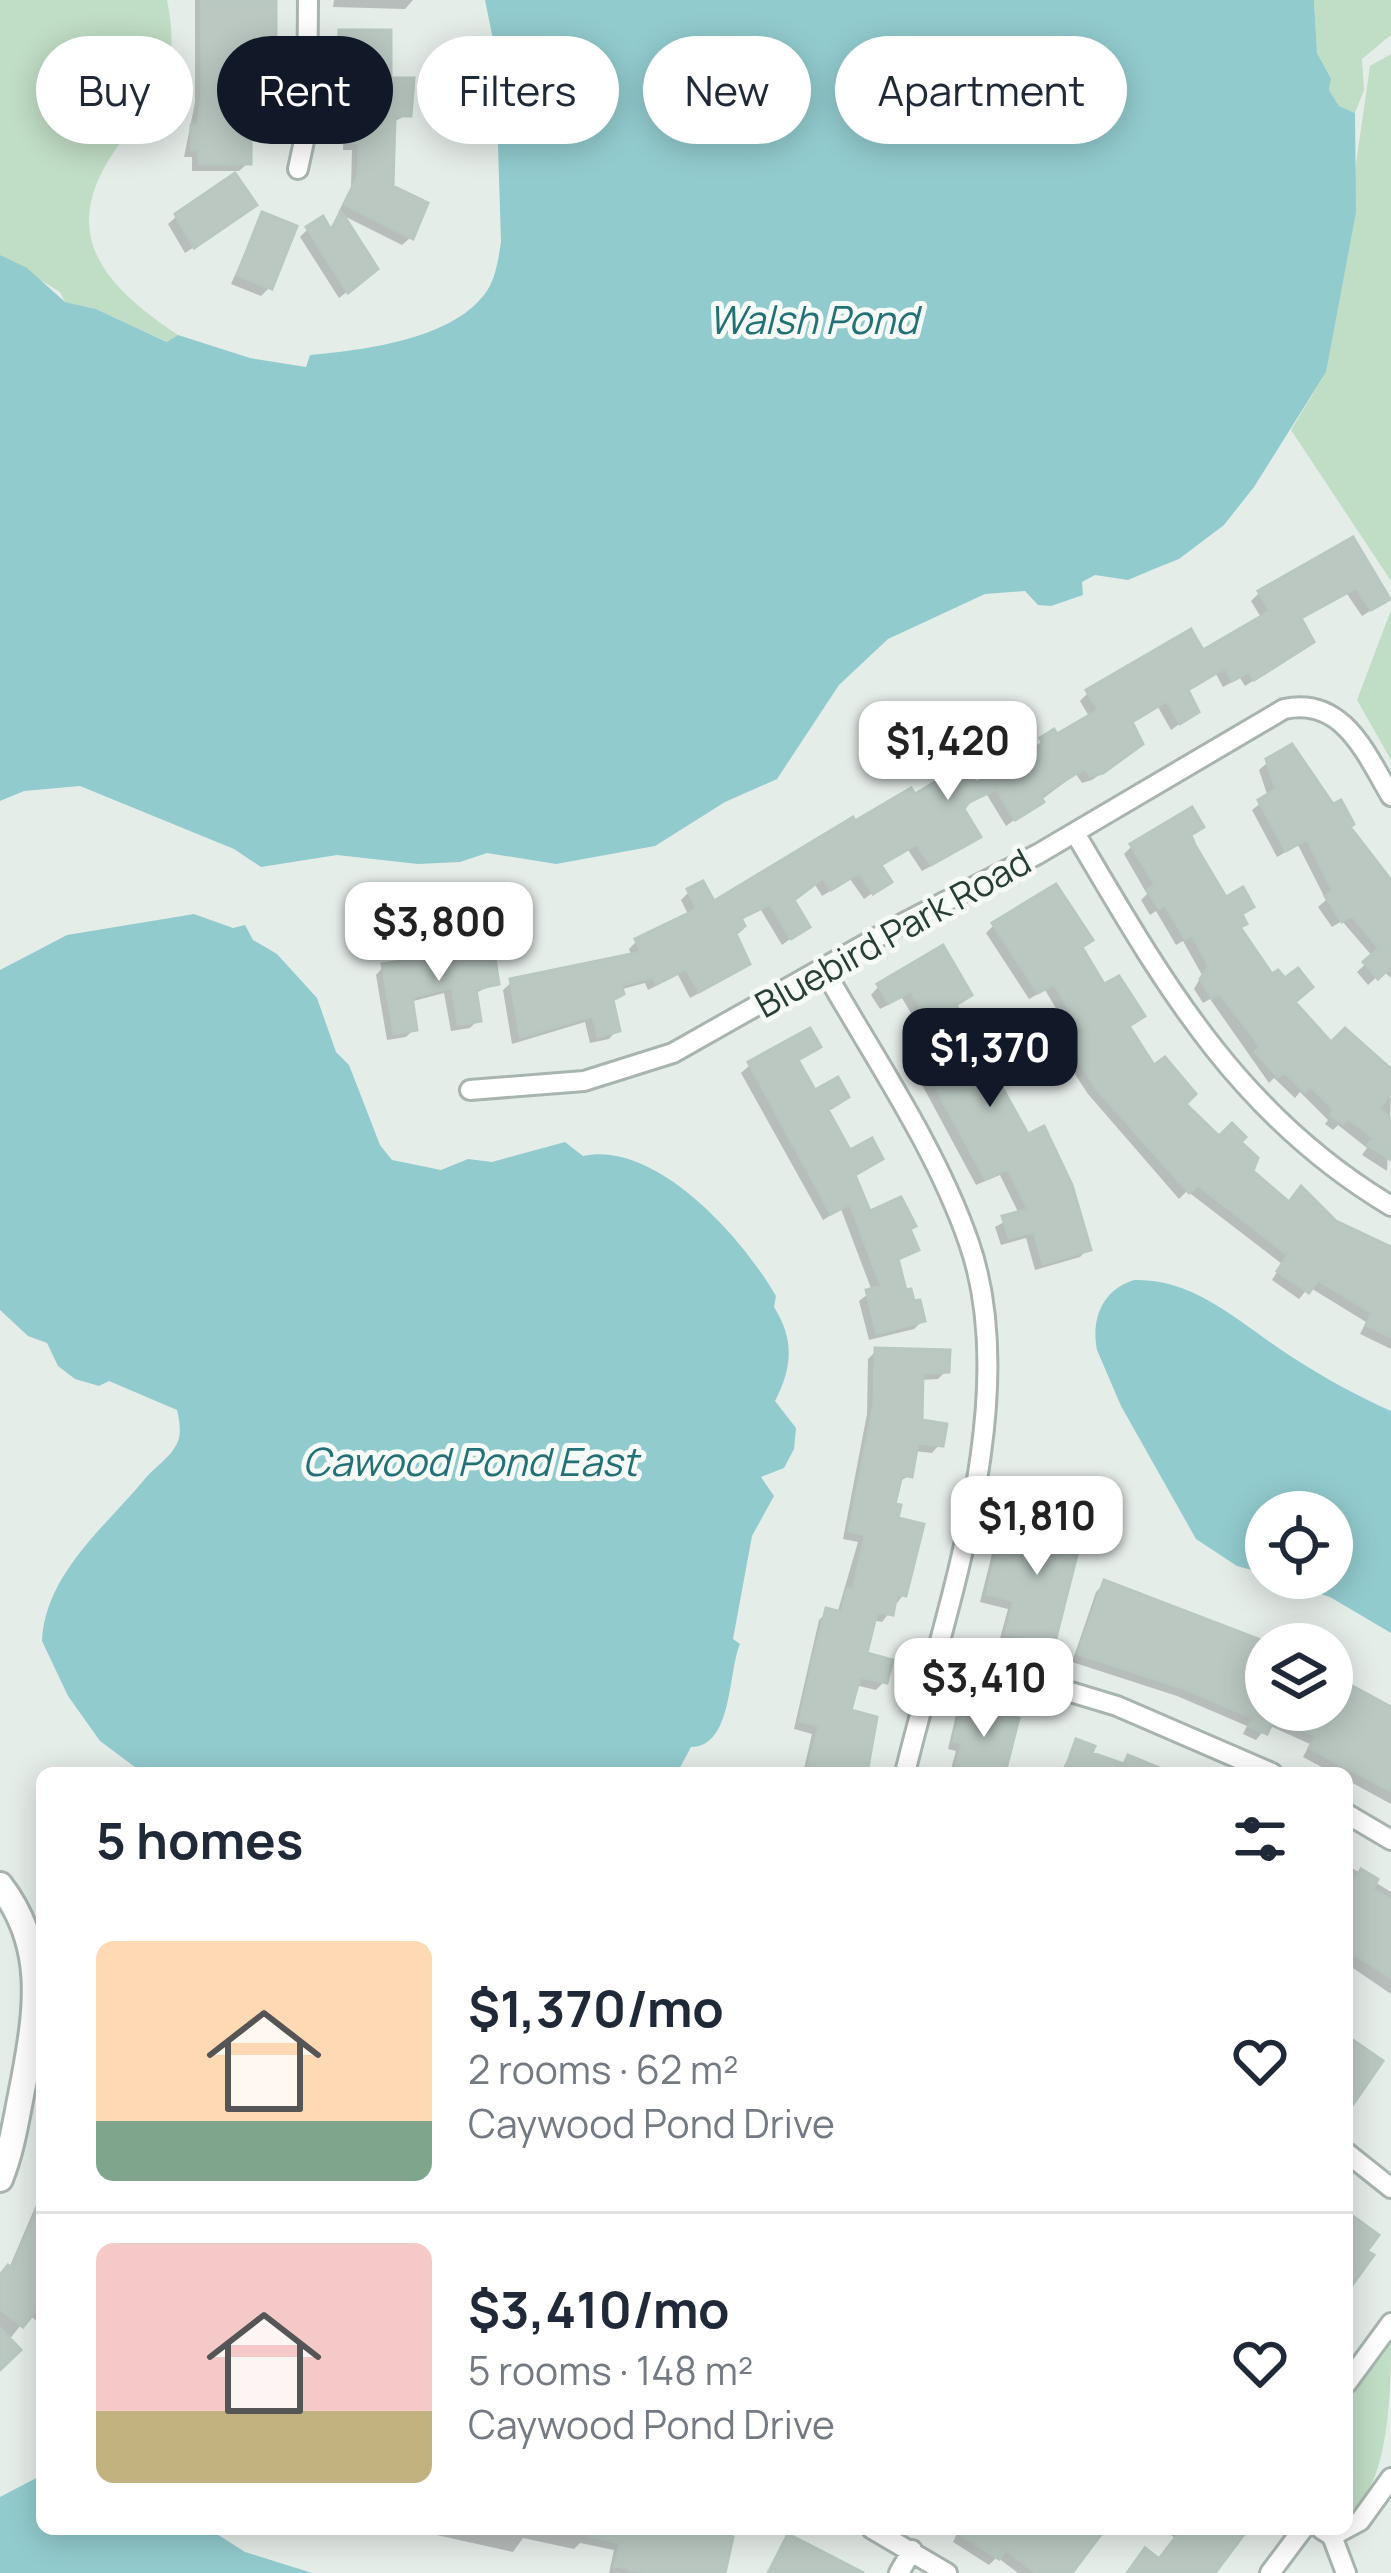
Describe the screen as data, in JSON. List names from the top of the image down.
{
  "streets": {
    "street": ["Bluebird Park Road"]
  },
  "water": ["Walsh Pond", "Cawood Pond East"],
  "page": {
    "chip": [
      "Buy",
      "Rent",
      "Filters",
      "New",
      "Apartment"
    ],
    "price": [
      "$1,420",
      "$3,800",
      "$1,370",
      "$1,810",
      "$3,410"
    ],
    "heading": "5 homes",
    "list": [
      {
        "name": "$1,370/mo",
        "note": "2 rooms · 62 m² · Caywood Pond Drive"
      },
      {
        "name": "$3,410/mo",
        "note": "5 rooms · 148 m² · Caywood Pond Drive"
      }
    ]
  }
}
